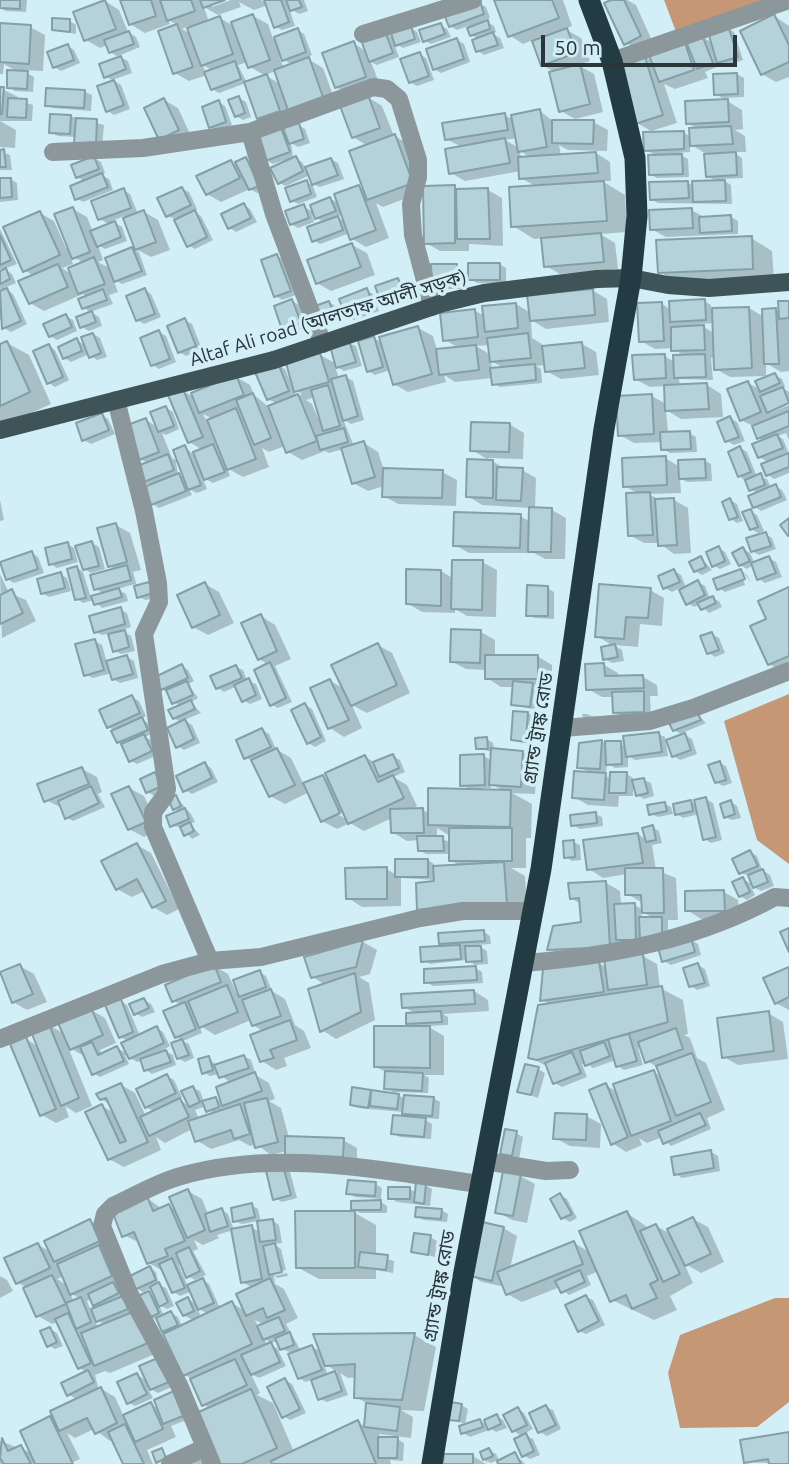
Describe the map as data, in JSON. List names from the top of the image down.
{
  "streets": {
    "highway": ["গ্র্যান্ড ট্রাঙ্ক রোড"],
    "main road": ["Altaf Ali road (আলতাফ আলী সড়ক)"]
  },
  "crossings": [
    ["Altaf Ali road (আলতাফ আলী সড়ক)", "গ্র্যান্ড ট্রাঙ্ক রোড"]
  ],
  "scale_bar": "50 m"
}
